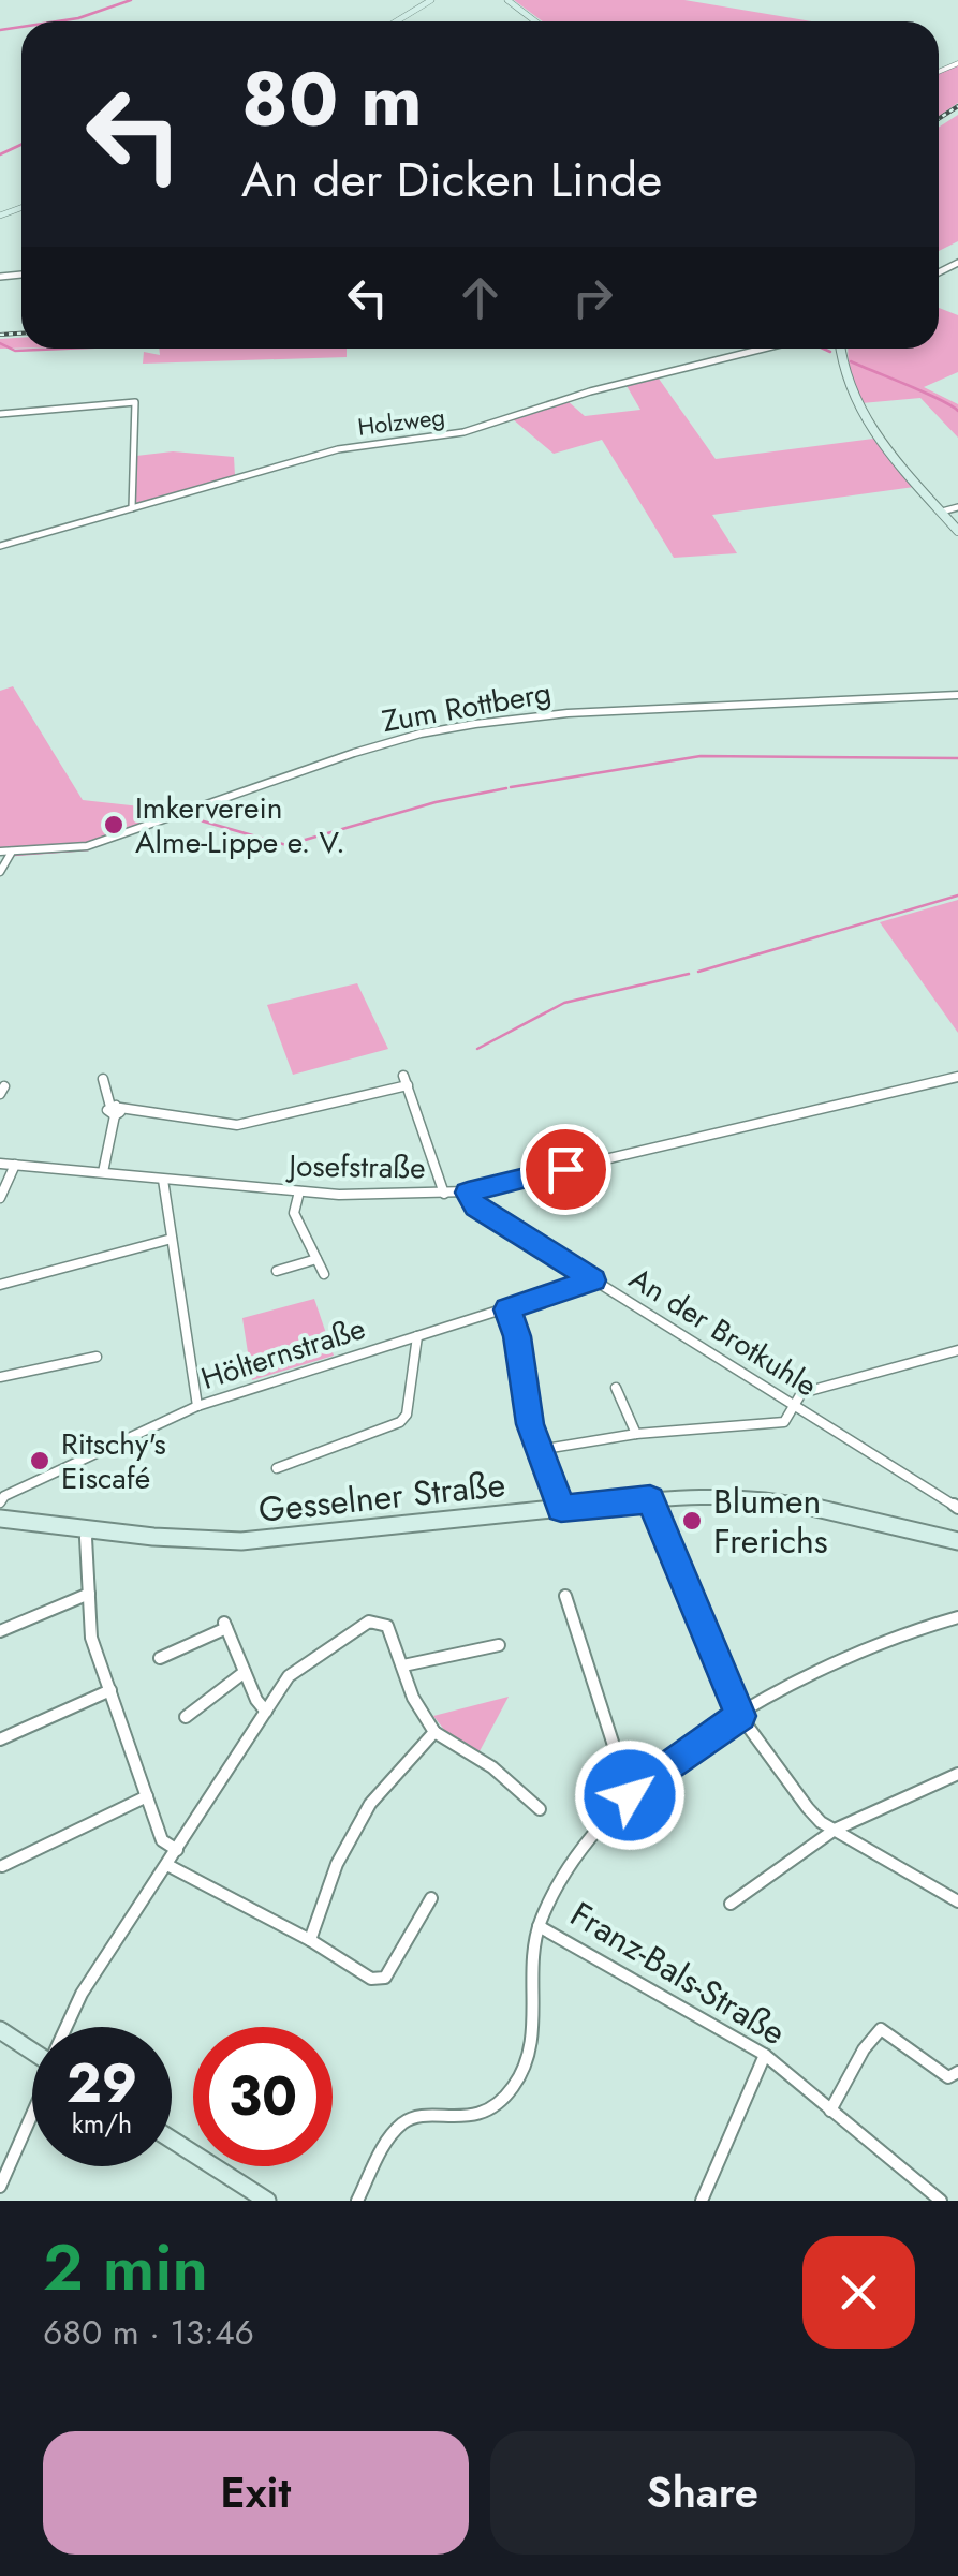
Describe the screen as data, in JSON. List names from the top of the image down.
{
  "streets": {
    "street": [
      "Holzweg",
      "Zum Rottberg",
      "Josefstraße",
      "An der Brotkuhle",
      "Hölternstraße",
      "Gesselner Straße",
      "Franz-Bals-Straße"
    ]
  },
  "crossings": [
    ["Josefstraße", "An der Brotkuhle"],
    ["An der Brotkuhle", "Hölternstraße"]
  ],
  "places": ["Imkerverein Alme-Lippe e. V.", "Ritschy's Eiscafé", "Blumen Frerichs"],
  "page": {
    "turn": ["80 m", "An der Dicken Linde"],
    "speed": "29 km/h",
    "limit": "30",
    "heading": ["2 min", "680 m · 13:46"],
    "buttons": ["Exit", "Share"]
  }
}
